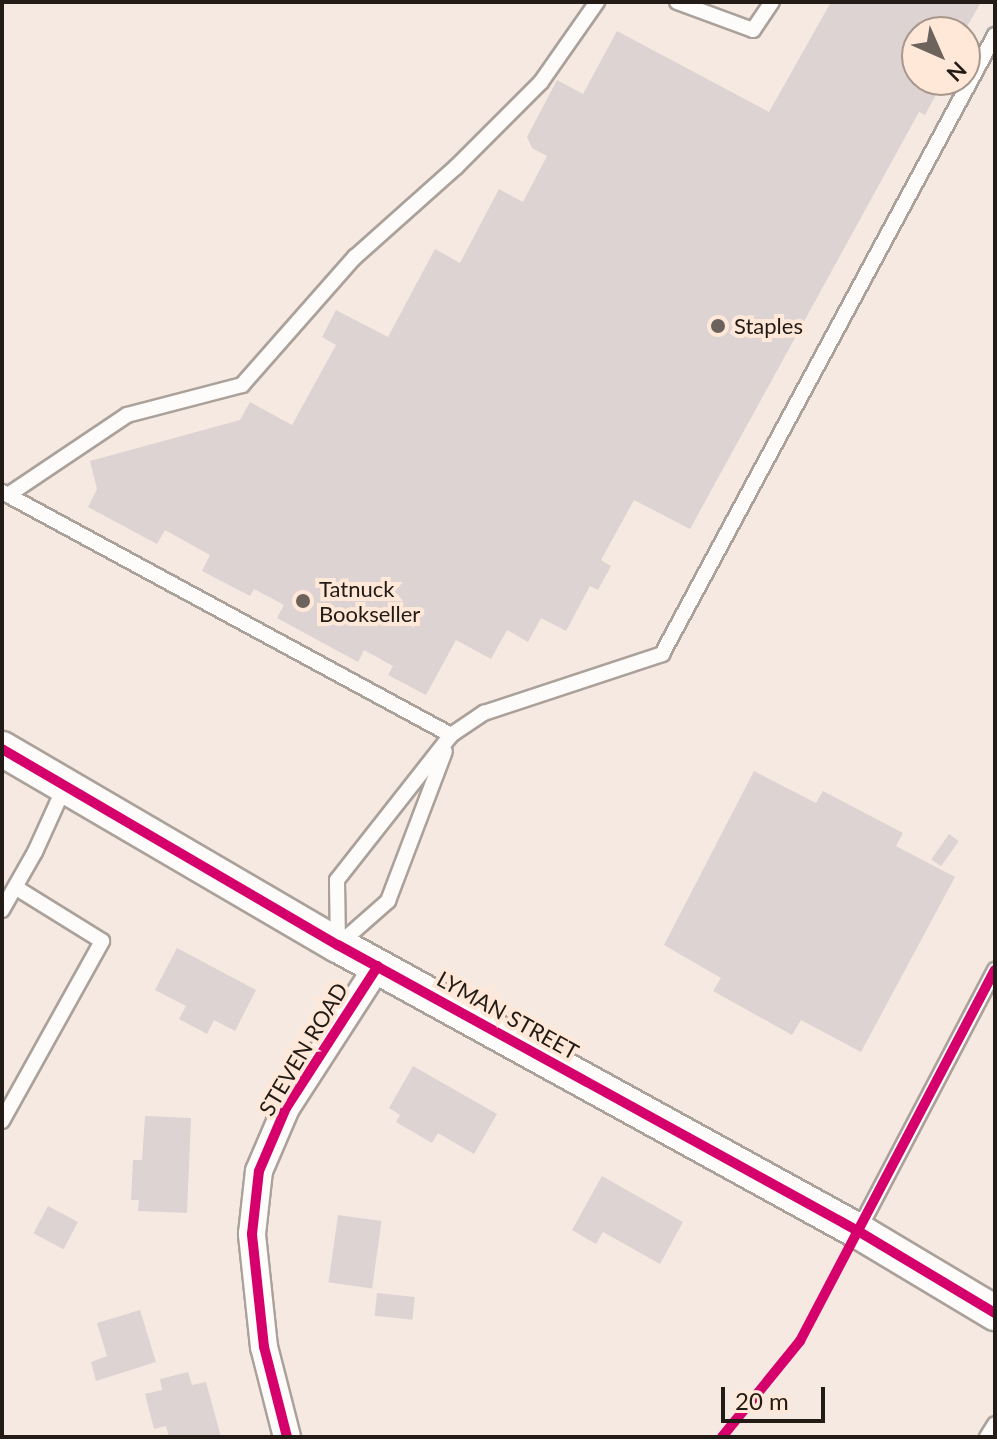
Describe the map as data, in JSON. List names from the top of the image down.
{
  "streets": {
    "street": ["LYMAN STREET", "STEVEN ROAD"]
  },
  "crossings": [
    ["LYMAN STREET", "STEVEN ROAD"]
  ],
  "places": ["Staples", "Tatnuck Bookseller"],
  "scale_bar": "20 m",
  "north": "bottom right"
}
